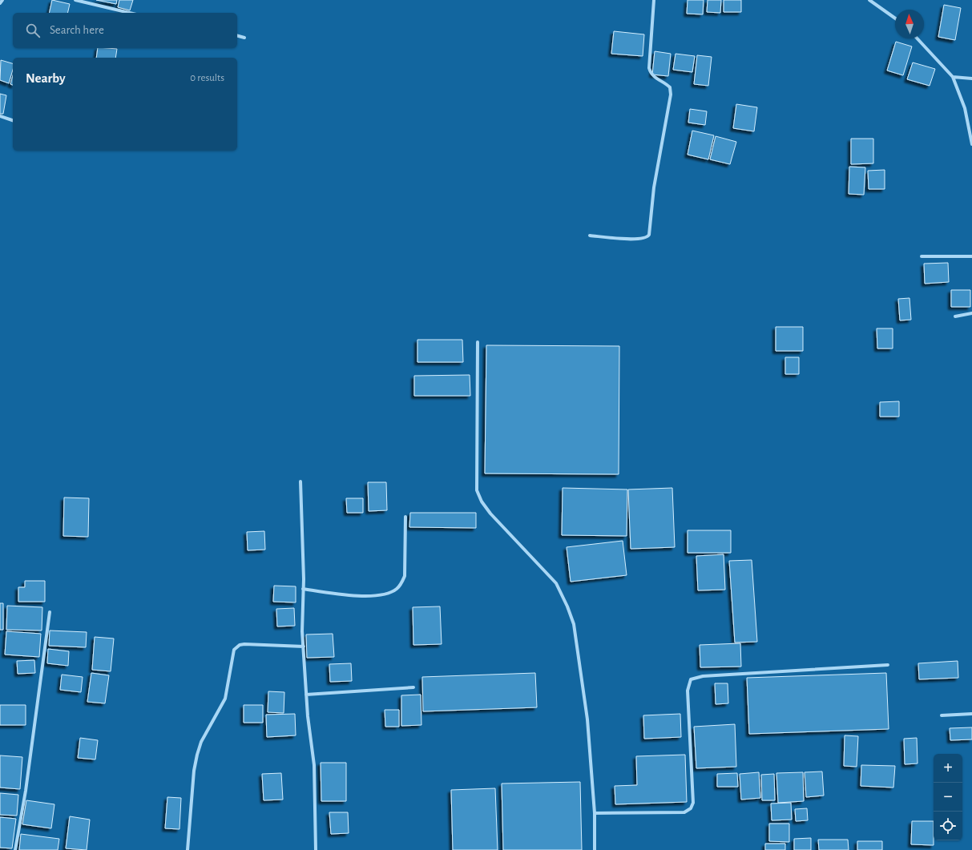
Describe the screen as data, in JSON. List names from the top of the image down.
{
  "north": "top",
  "page": {
    "search": "Search here",
    "heading": ["Nearby", "0 results"],
    "map_buttons": ["+", "−"]
  }
}
